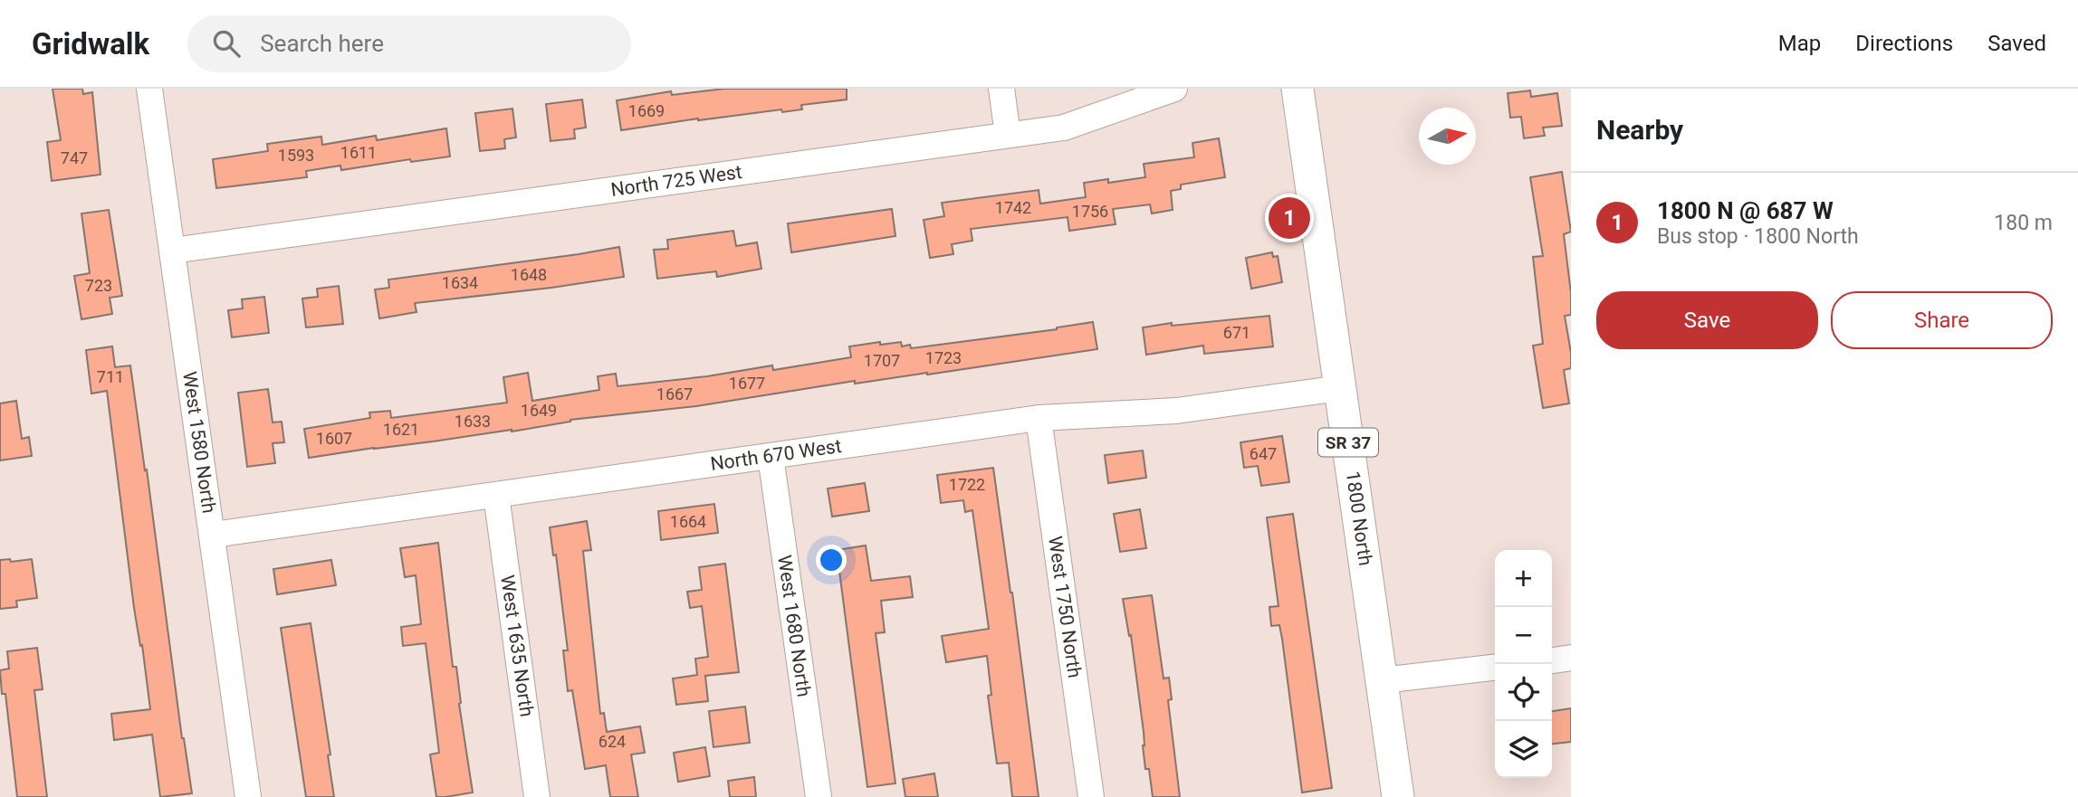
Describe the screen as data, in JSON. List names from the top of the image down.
{
  "streets": {
    "main road": ["SR 37", "1800 North"],
    "street": [
      "North 725 West",
      "West 1580 North",
      "North 670 West",
      "West 1750 North",
      "West 1680 North",
      "West 1635 North"
    ]
  },
  "crossings": [
    ["North 725 West", "West 1580 North"],
    ["West 1580 North", "North 670 West"],
    ["North 670 West", "1800 North"],
    ["North 670 West", "West 1750 North"],
    ["North 670 West", "West 1680 North"],
    ["North 670 West", "West 1635 North"]
  ],
  "house_numbers": [
    "1669",
    "1611",
    "1593",
    "747",
    "1742",
    "1756",
    "1648",
    "1634",
    "723",
    "671",
    "1723",
    "1707",
    "711",
    "1677",
    "1667",
    "1649",
    "1633",
    "1621",
    "1607",
    "647",
    "1722",
    "1664",
    "624"
  ],
  "north": "right",
  "page": {
    "header": "Gridwalk",
    "search": "Search here",
    "nav": ["Map", "Directions", "Saved"],
    "heading": "Nearby",
    "list": [
      {
        "mark": "1",
        "name": "1800 N @ 687 W",
        "note": "Bus stop · 1800 North",
        "value": "180 m"
      }
    ],
    "pins": "1",
    "buttons": ["Save", "Share"],
    "map_buttons": ["+", "−"]
  }
}
